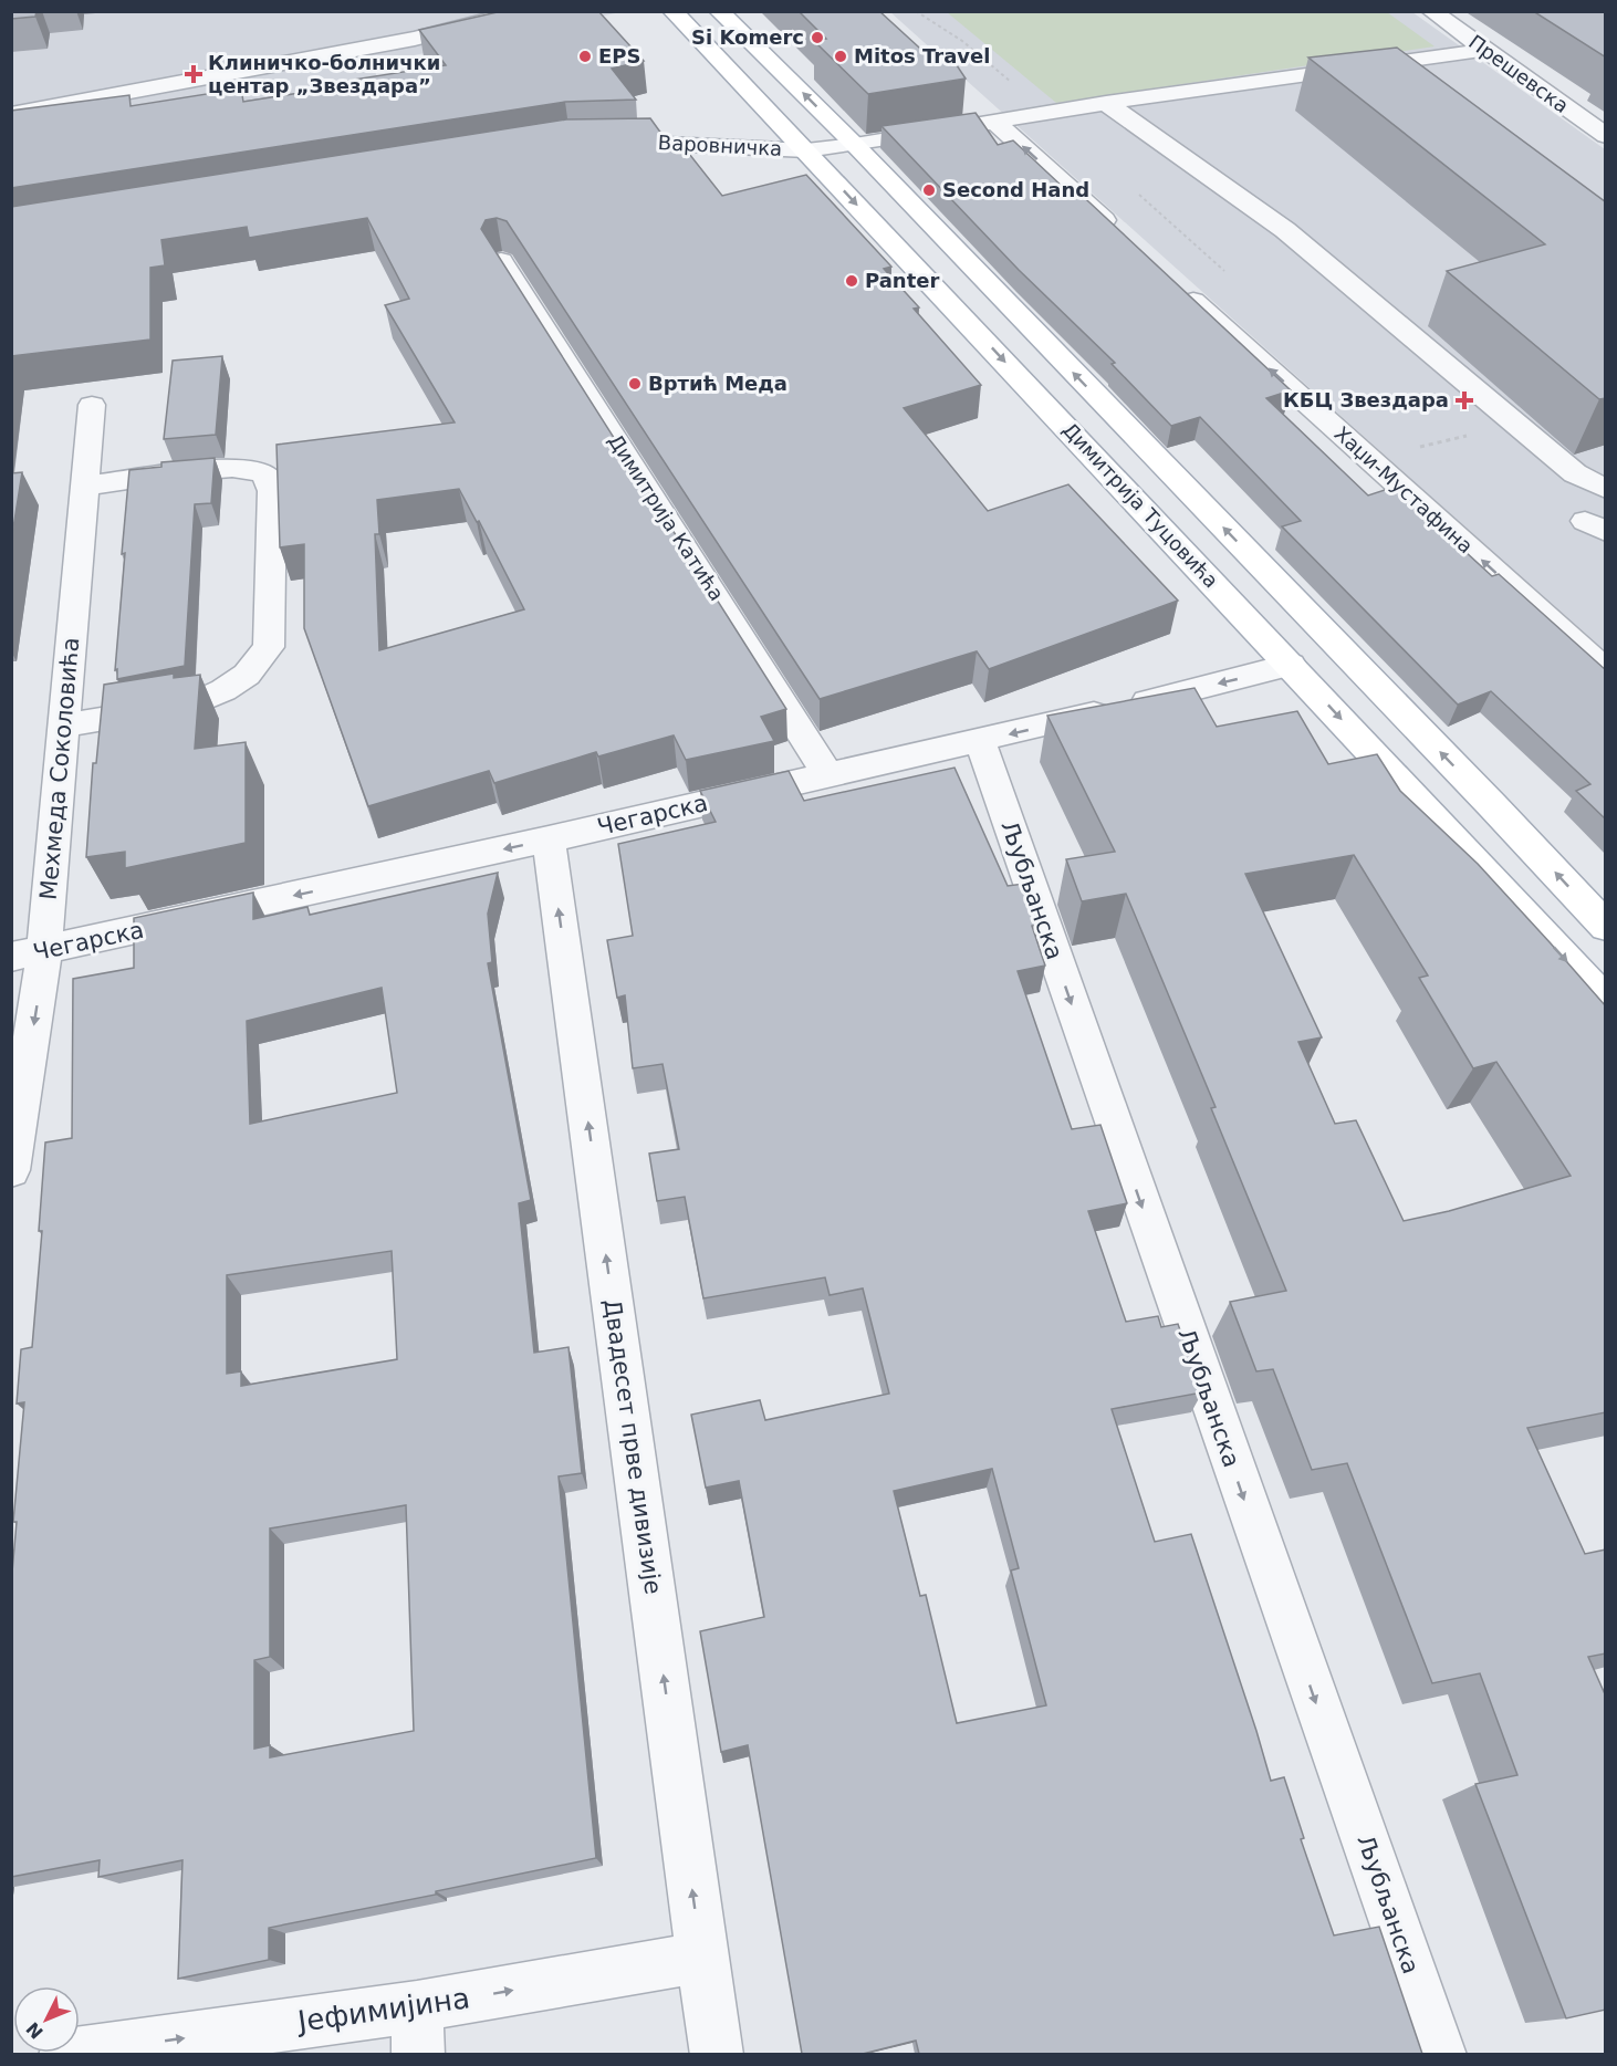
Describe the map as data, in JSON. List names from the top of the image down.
{
  "streets": {
    "main road": ["Димитрија Туцовића"],
    "street": [
      "Прешевска",
      "Варовничка",
      "Хаџи-Мустафина",
      "Димитрија Катића",
      "Мехмеда Соколовића",
      "Чегарска",
      "Љубљанска",
      "Двадесет прве дивизије",
      "Јефимијина"
    ]
  },
  "crossings": [
    ["Прешевска", "Варовничка"],
    ["Варовничка", "Димитрија Туцовића"],
    ["Димитрија Туцовића", "Чегарска"],
    ["Димитрија Катића", "Чегарска"],
    ["Мехмеда Соколовића", "Чегарска"],
    ["Чегарска", "Љубљанска"],
    ["Чегарска", "Двадесет прве дивизије"],
    ["Двадесет прве дивизије", "Јефимијина"]
  ],
  "one_way": [
    "Чегарска",
    "Љубљанска",
    "Двадесет прве дивизије",
    "Јефимијина"
  ],
  "places": {
    "other": [
      "Si Komerc",
      "EPS",
      "Mitos Travel",
      "Second Hand",
      "Panter",
      "Вртић Меда"
    ],
    "health": ["Клиничко-болнички центар „Звездара”", "КБЦ Звездара"]
  },
  "north": "bottom left"
}
